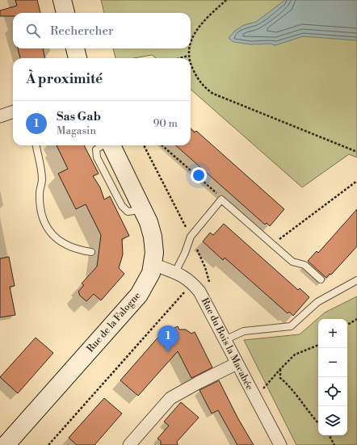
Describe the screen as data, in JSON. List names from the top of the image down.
{
  "streets": {
    "street": ["Rue de la Falogne", "Rue du Bois la Macabée"]
  },
  "crossings": [
    ["Rue de la Falogne", "Rue du Bois la Macabée"]
  ],
  "page": {
    "search": "Rechercher",
    "heading": "À proximité",
    "list": [
      {
        "mark": "1",
        "name": "Sas Gab",
        "note": "Magasin",
        "value": "90 m"
      }
    ],
    "map_buttons": ["+", "−"],
    "pins": "1"
  }
}
